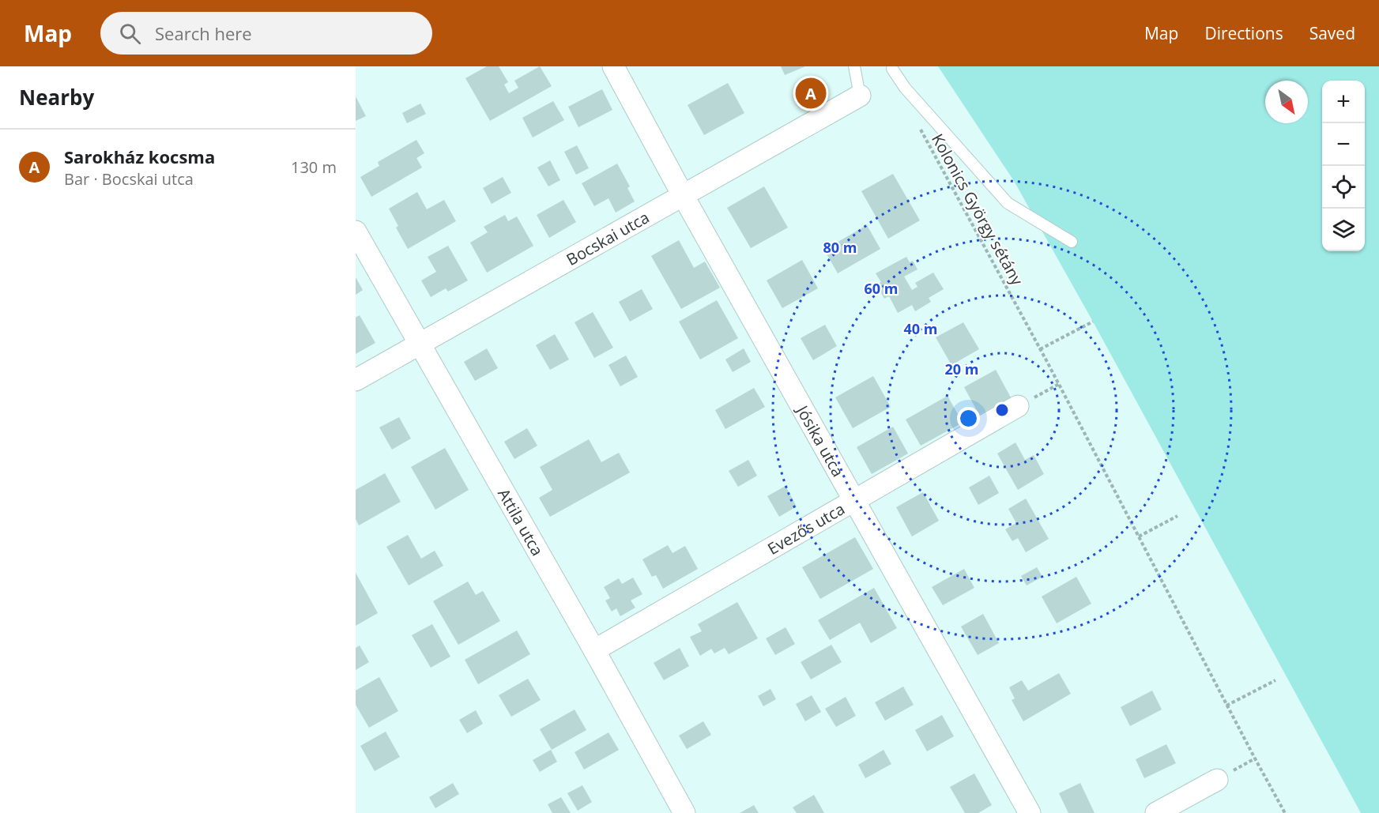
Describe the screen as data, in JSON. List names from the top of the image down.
{
  "streets": {
    "street": [
      "Bocskai utca",
      "Jósika utca",
      "Attila utca",
      "Evezős utca"
    ],
    "path": ["Kolonics György sétány"]
  },
  "crossings": [
    ["Bocskai utca", "Jósika utca"],
    ["Bocskai utca", "Attila utca"],
    ["Jósika utca", "Evezős utca"],
    ["Attila utca", "Evezős utca"]
  ],
  "north": "bottom right",
  "page": {
    "header": "Map",
    "search": "Search here",
    "nav": ["Map", "Directions", "Saved"],
    "heading": "Nearby",
    "pins": "A",
    "map_buttons": ["+", "−"],
    "list": [
      {
        "mark": "A",
        "name": "Sarokház kocsma",
        "note": "Bar · Bocskai utca",
        "value": "130 m"
      }
    ]
  },
  "rings": [
    "80 m",
    "60 m",
    "40 m",
    "20 m"
  ]
}
